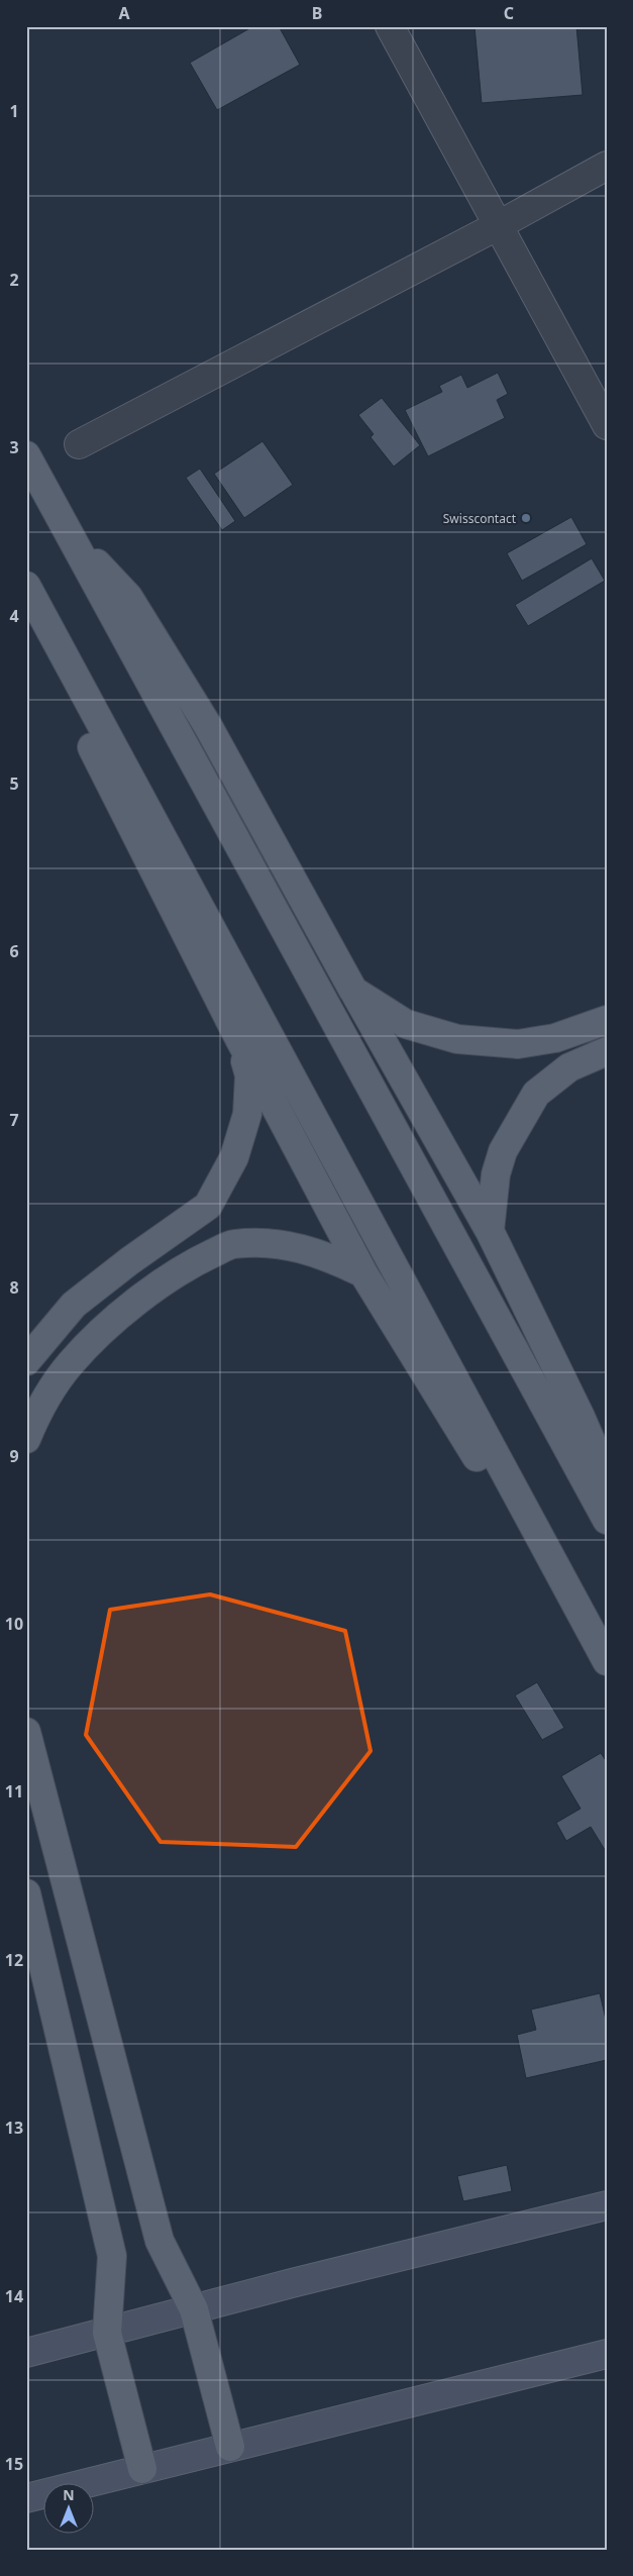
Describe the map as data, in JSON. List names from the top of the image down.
{
  "places": ["Swisscontact"],
  "north": "top",
  "grid": {
    "columns": ["A", "B", "C"],
    "rows": [
      "1",
      "2",
      "3",
      "4",
      "5",
      "6",
      "7",
      "8",
      "9",
      "10",
      "11",
      "12",
      "13",
      "14",
      "15"
    ]
  }
}
